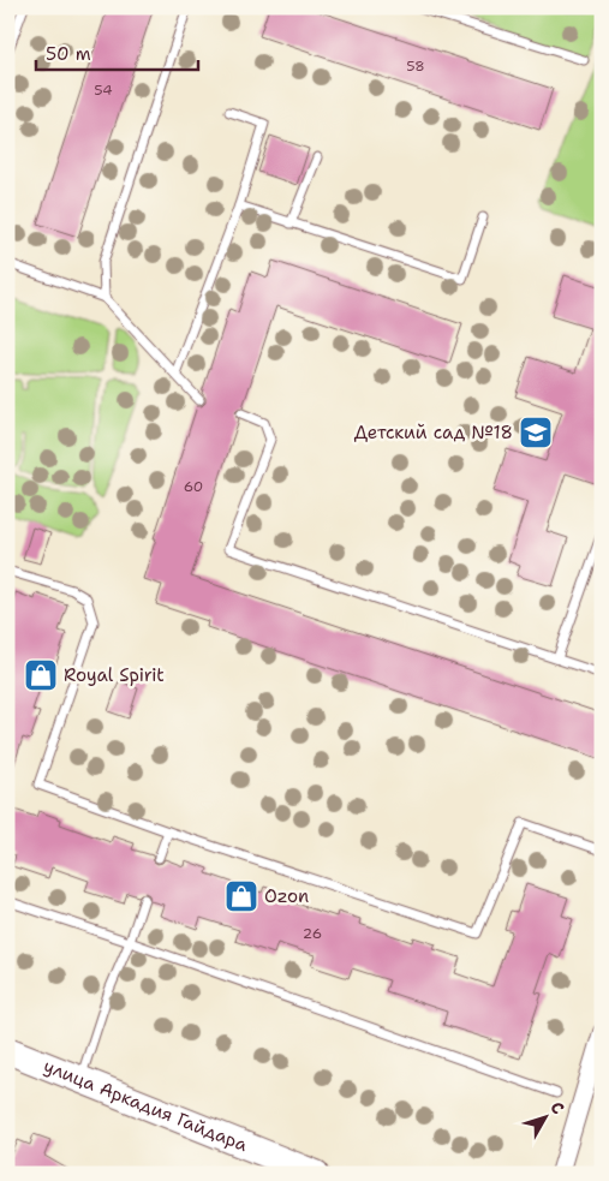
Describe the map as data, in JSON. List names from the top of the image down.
{
  "streets": {
    "main road": ["улица Аркадия Гайдара"]
  },
  "places": {
    "school or university": ["Детский сад №18"],
    "shop": ["Royal Spirit", "Ozon"]
  },
  "house_numbers": [
    "58",
    "54",
    "60",
    "26"
  ],
  "scale_bar": "50 m",
  "north": "top right"
}
